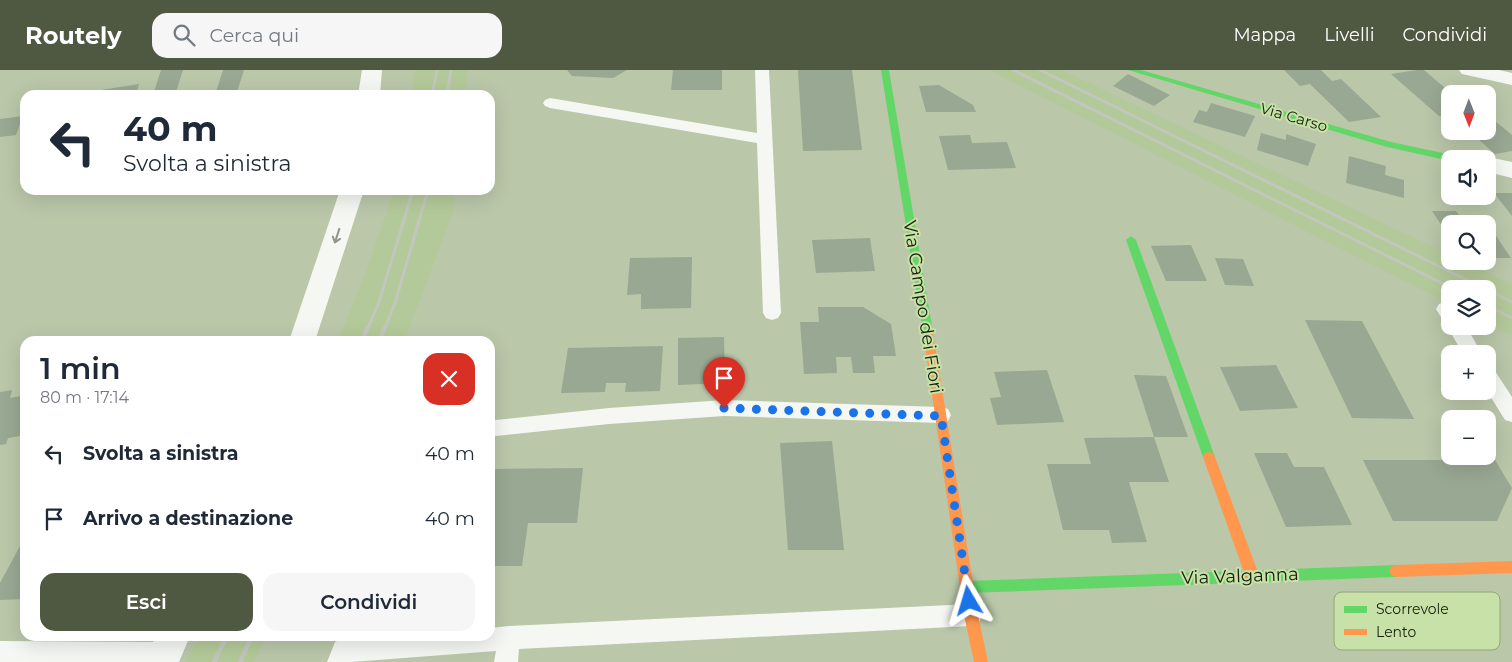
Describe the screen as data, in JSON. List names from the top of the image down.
{
  "streets": {
    "street": ["Via Carso", "Via Campo dei Fiori", "Via Valganna"]
  },
  "crossings": [
    ["Via Campo dei Fiori", "Via Valganna"]
  ],
  "legend": ["Scorrevole", "Lento"],
  "north": "bottom",
  "page": {
    "header": "Routely",
    "search": "Cerca qui",
    "nav": ["Mappa", "Livelli", "Condividi"],
    "map_buttons": ["+", "−"],
    "turn": ["40 m", "Svolta a sinistra"],
    "heading": ["1 min", "80 m · 17:14"],
    "list": [
      {
        "name": "Svolta a sinistra",
        "value": "40 m"
      },
      {
        "name": "Arrivo a destinazione",
        "value": "40 m"
      }
    ],
    "buttons": ["Esci", "Condividi"]
  }
}
